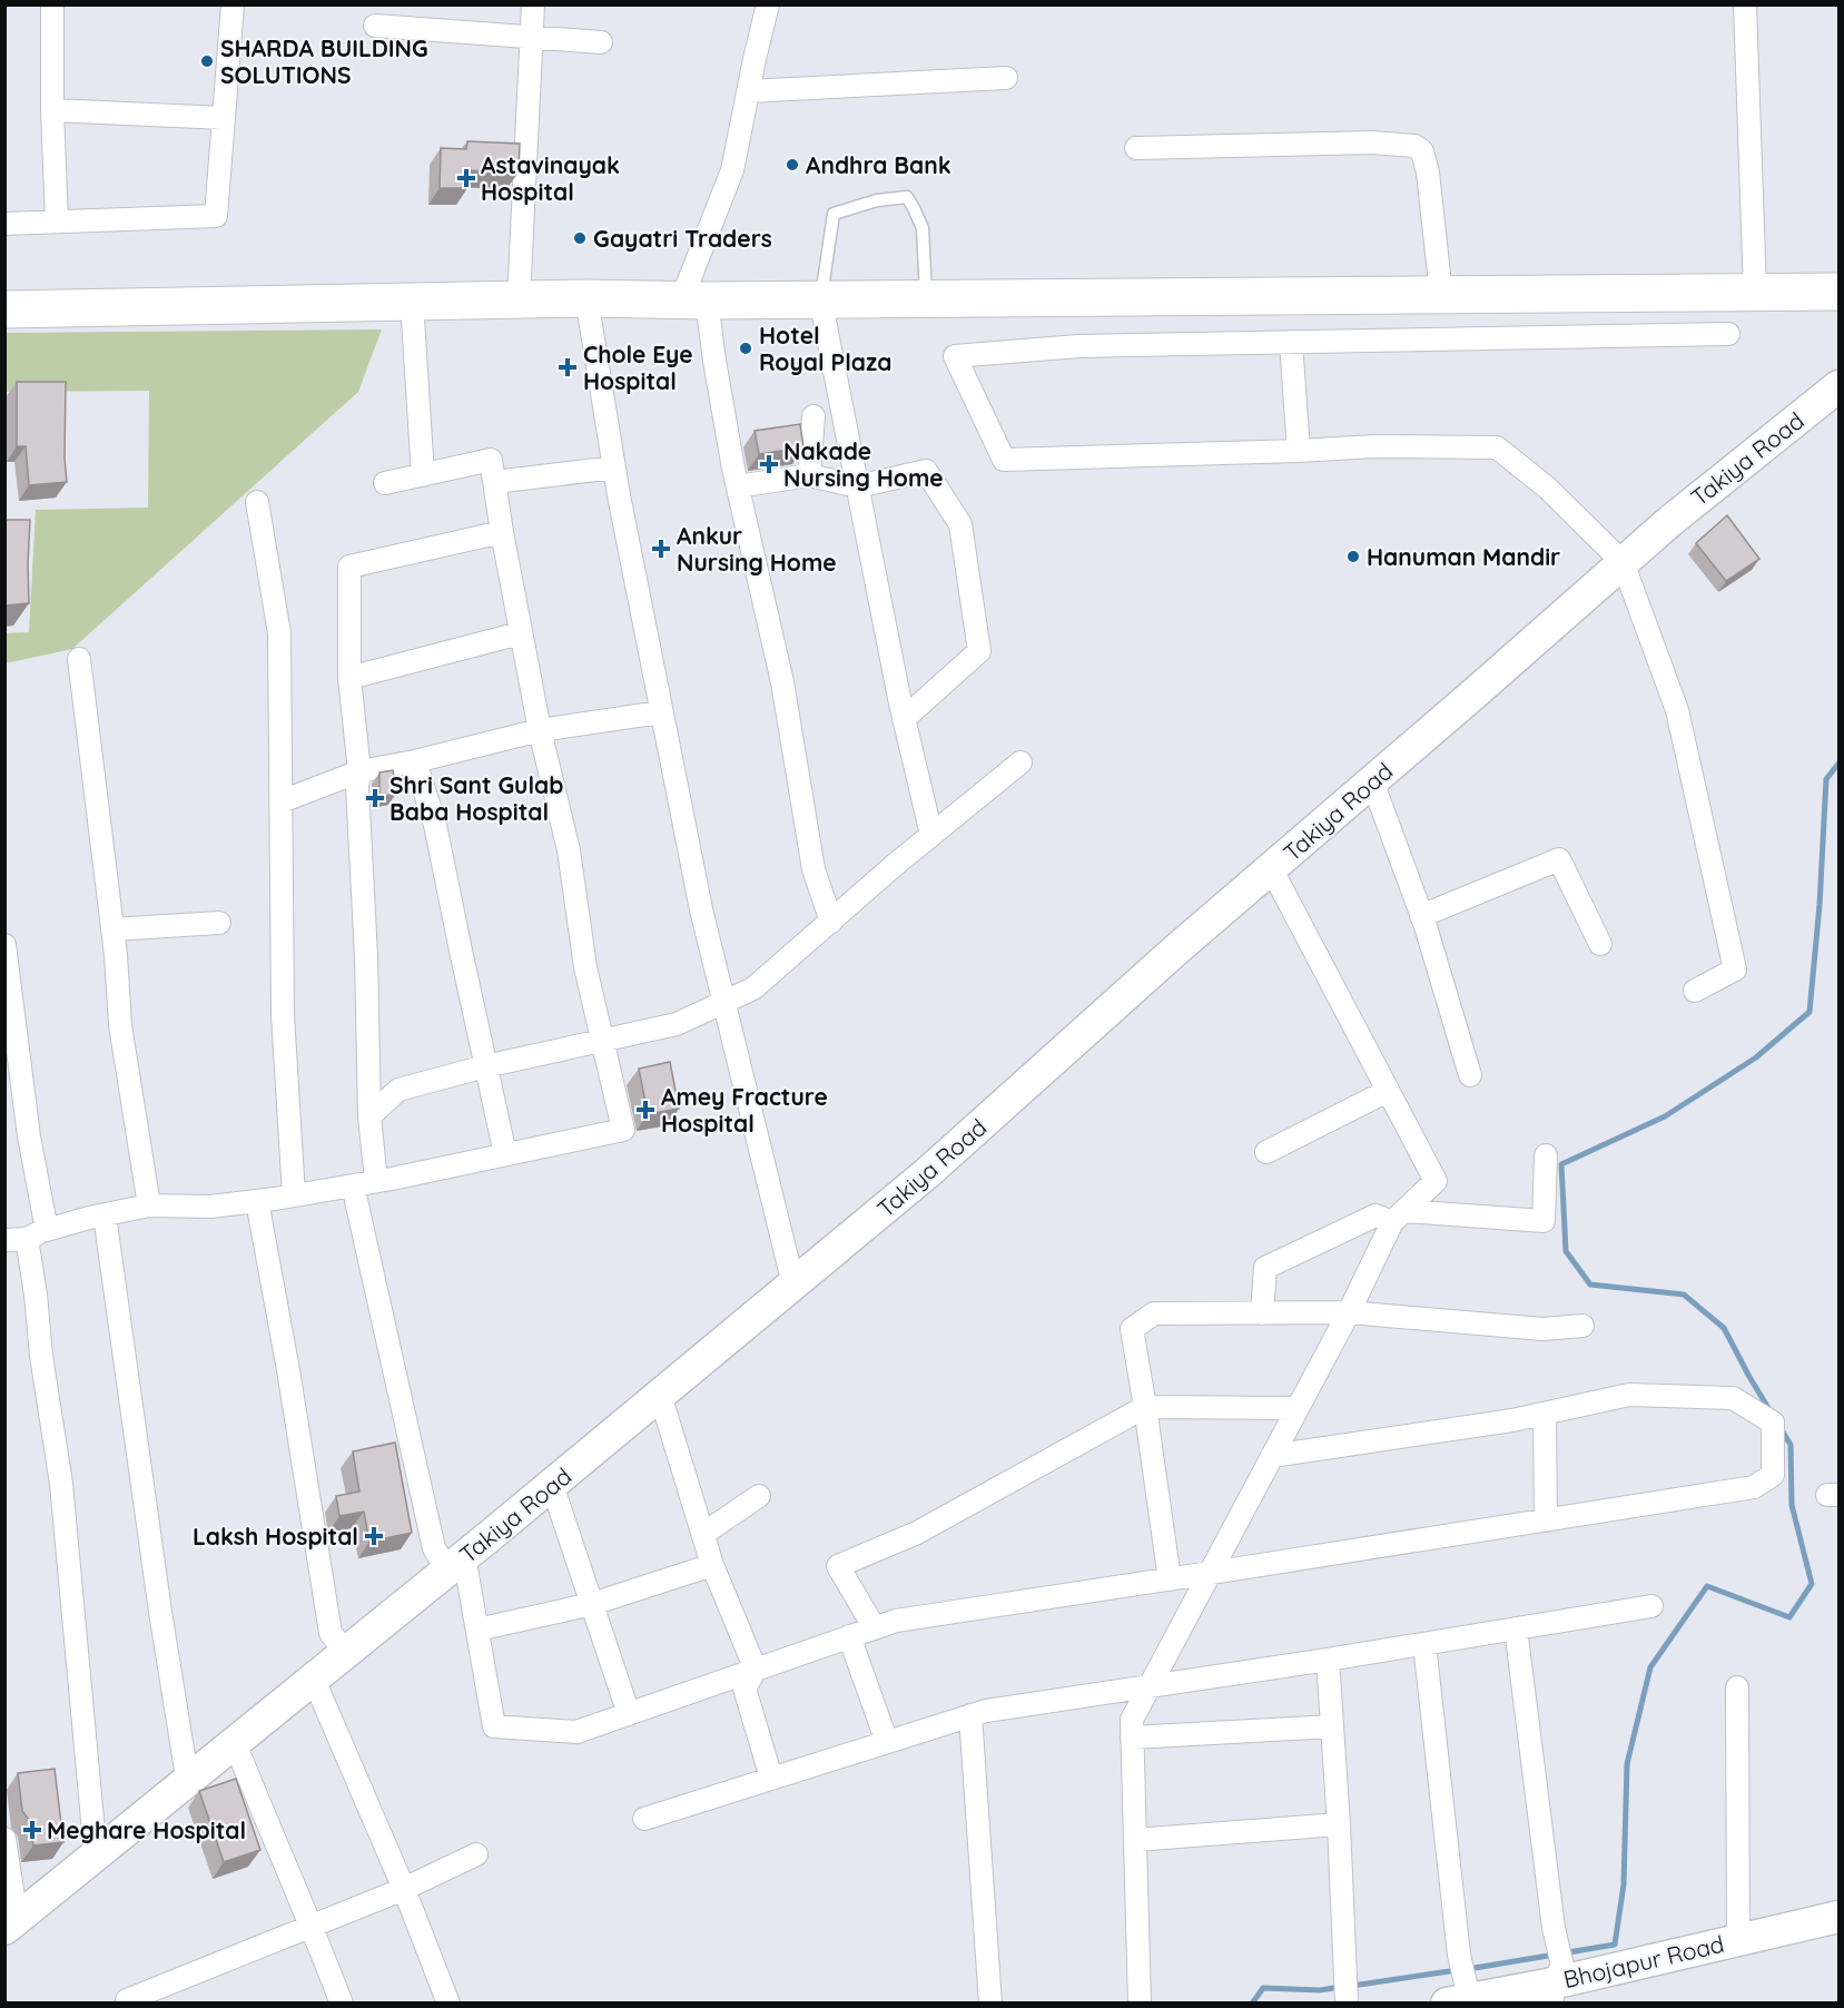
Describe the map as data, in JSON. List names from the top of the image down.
{
  "streets": {
    "main road": ["Takiya Road", "Bhojapur Road"]
  },
  "places": {
    "other": [
      "SHARDA BUILDING SOLUTIONS",
      "Andhra Bank",
      "Gayatri Traders",
      "Hotel Royal Plaza",
      "Hanuman Mandir"
    ],
    "health": [
      "Astavinayak Hospital",
      "Chole Eye Hospital",
      "Nakade Nursing Home",
      "Ankur Nursing Home",
      "Shri Sant Gulab Baba Hospital",
      "Amey Fracture Hospital",
      "Laksh Hospital",
      "Meghare Hospital"
    ]
  }
}
